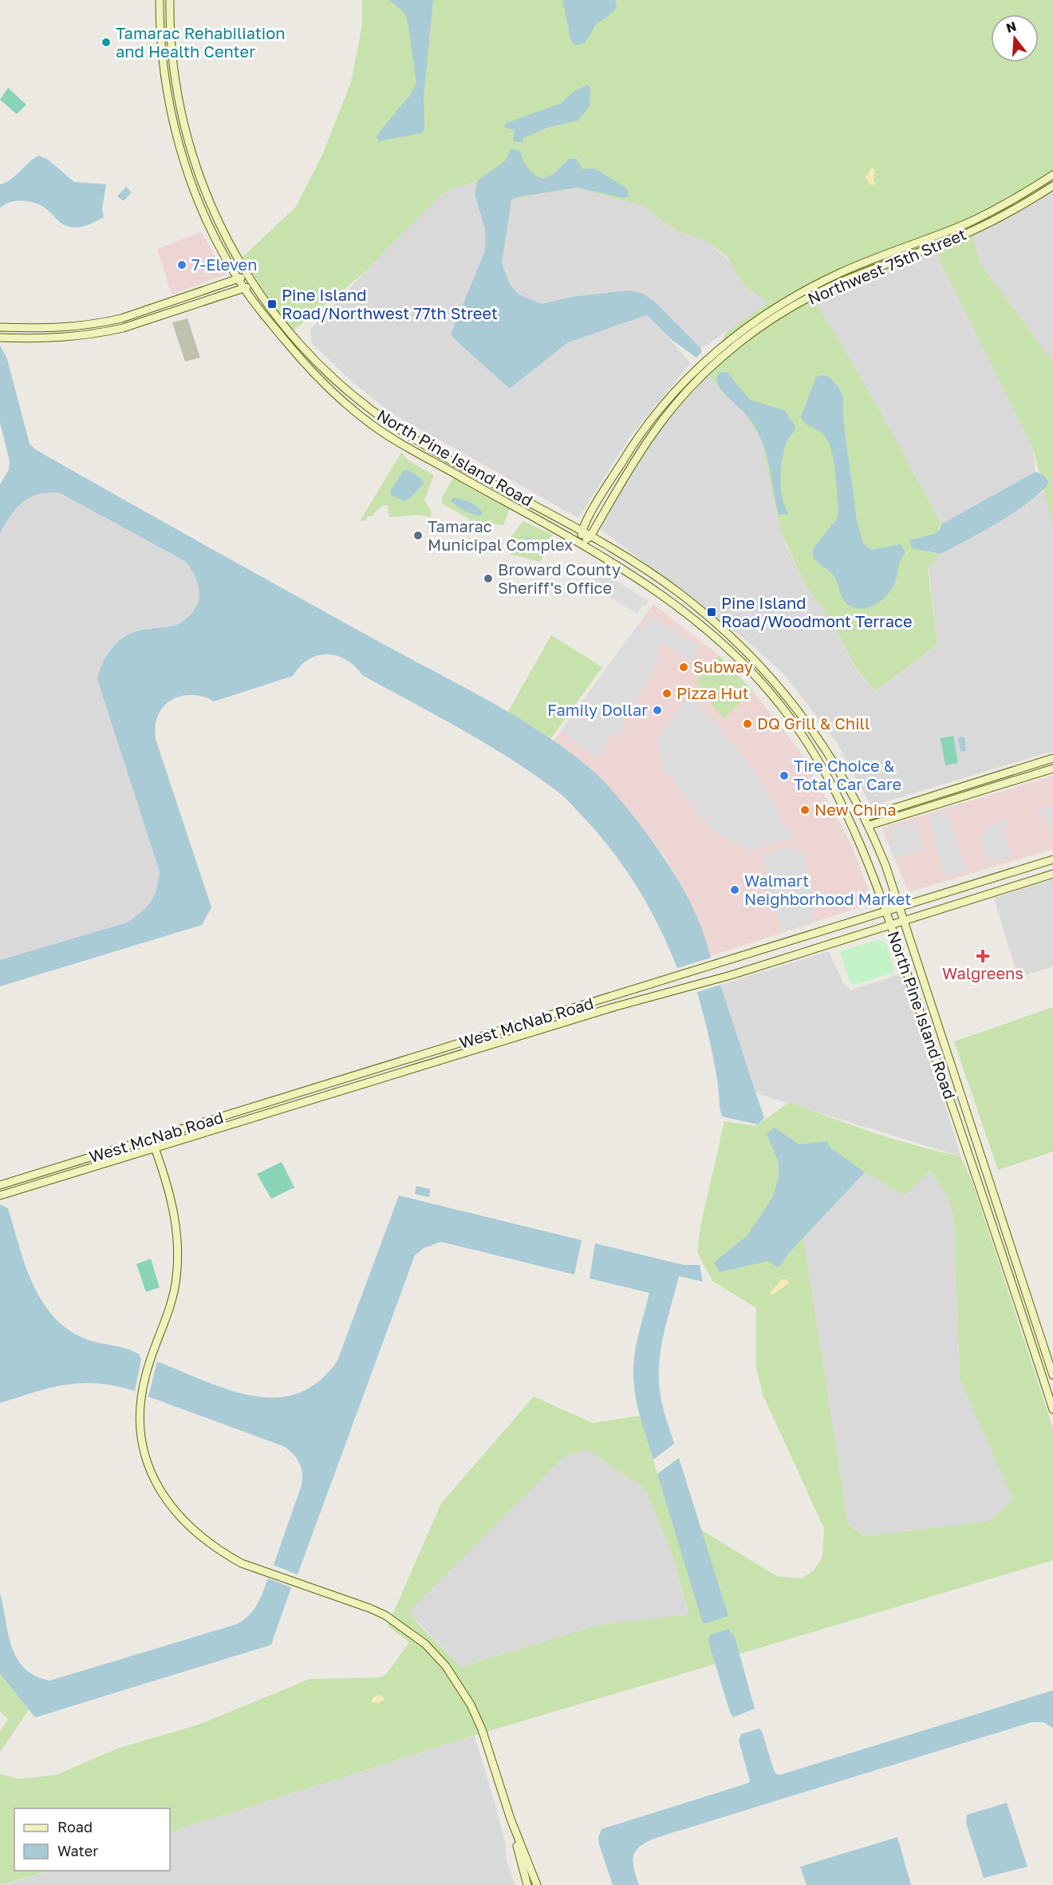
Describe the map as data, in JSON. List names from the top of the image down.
{
  "streets": {
    "main road": ["Northwest 75th Street", "North Pine Island Road", "West McNab Road"]
  },
  "crossings": [
    ["Northwest 75th Street", "North Pine Island Road"],
    ["North Pine Island Road", "West McNab Road"]
  ],
  "places": {
    "other": [
      "Tamarac Rehabiliation and Health Center",
      "7-Eleven",
      "Tamarac Municipal Complex",
      "Broward County Sheriff's Office",
      "Subway",
      "Pizza Hut",
      "Family Dollar",
      "DQ Grill & Chill",
      "Tire Choice & Total Car Care",
      "New China",
      "Walmart Neighborhood Market"
    ],
    "transit": ["Pine Island Road/Northwest 77th Street", "Pine Island Road/Woodmont Terrace"],
    "health": ["Walgreens"]
  },
  "legend": ["Road", "Water"],
  "north": "top"
}
